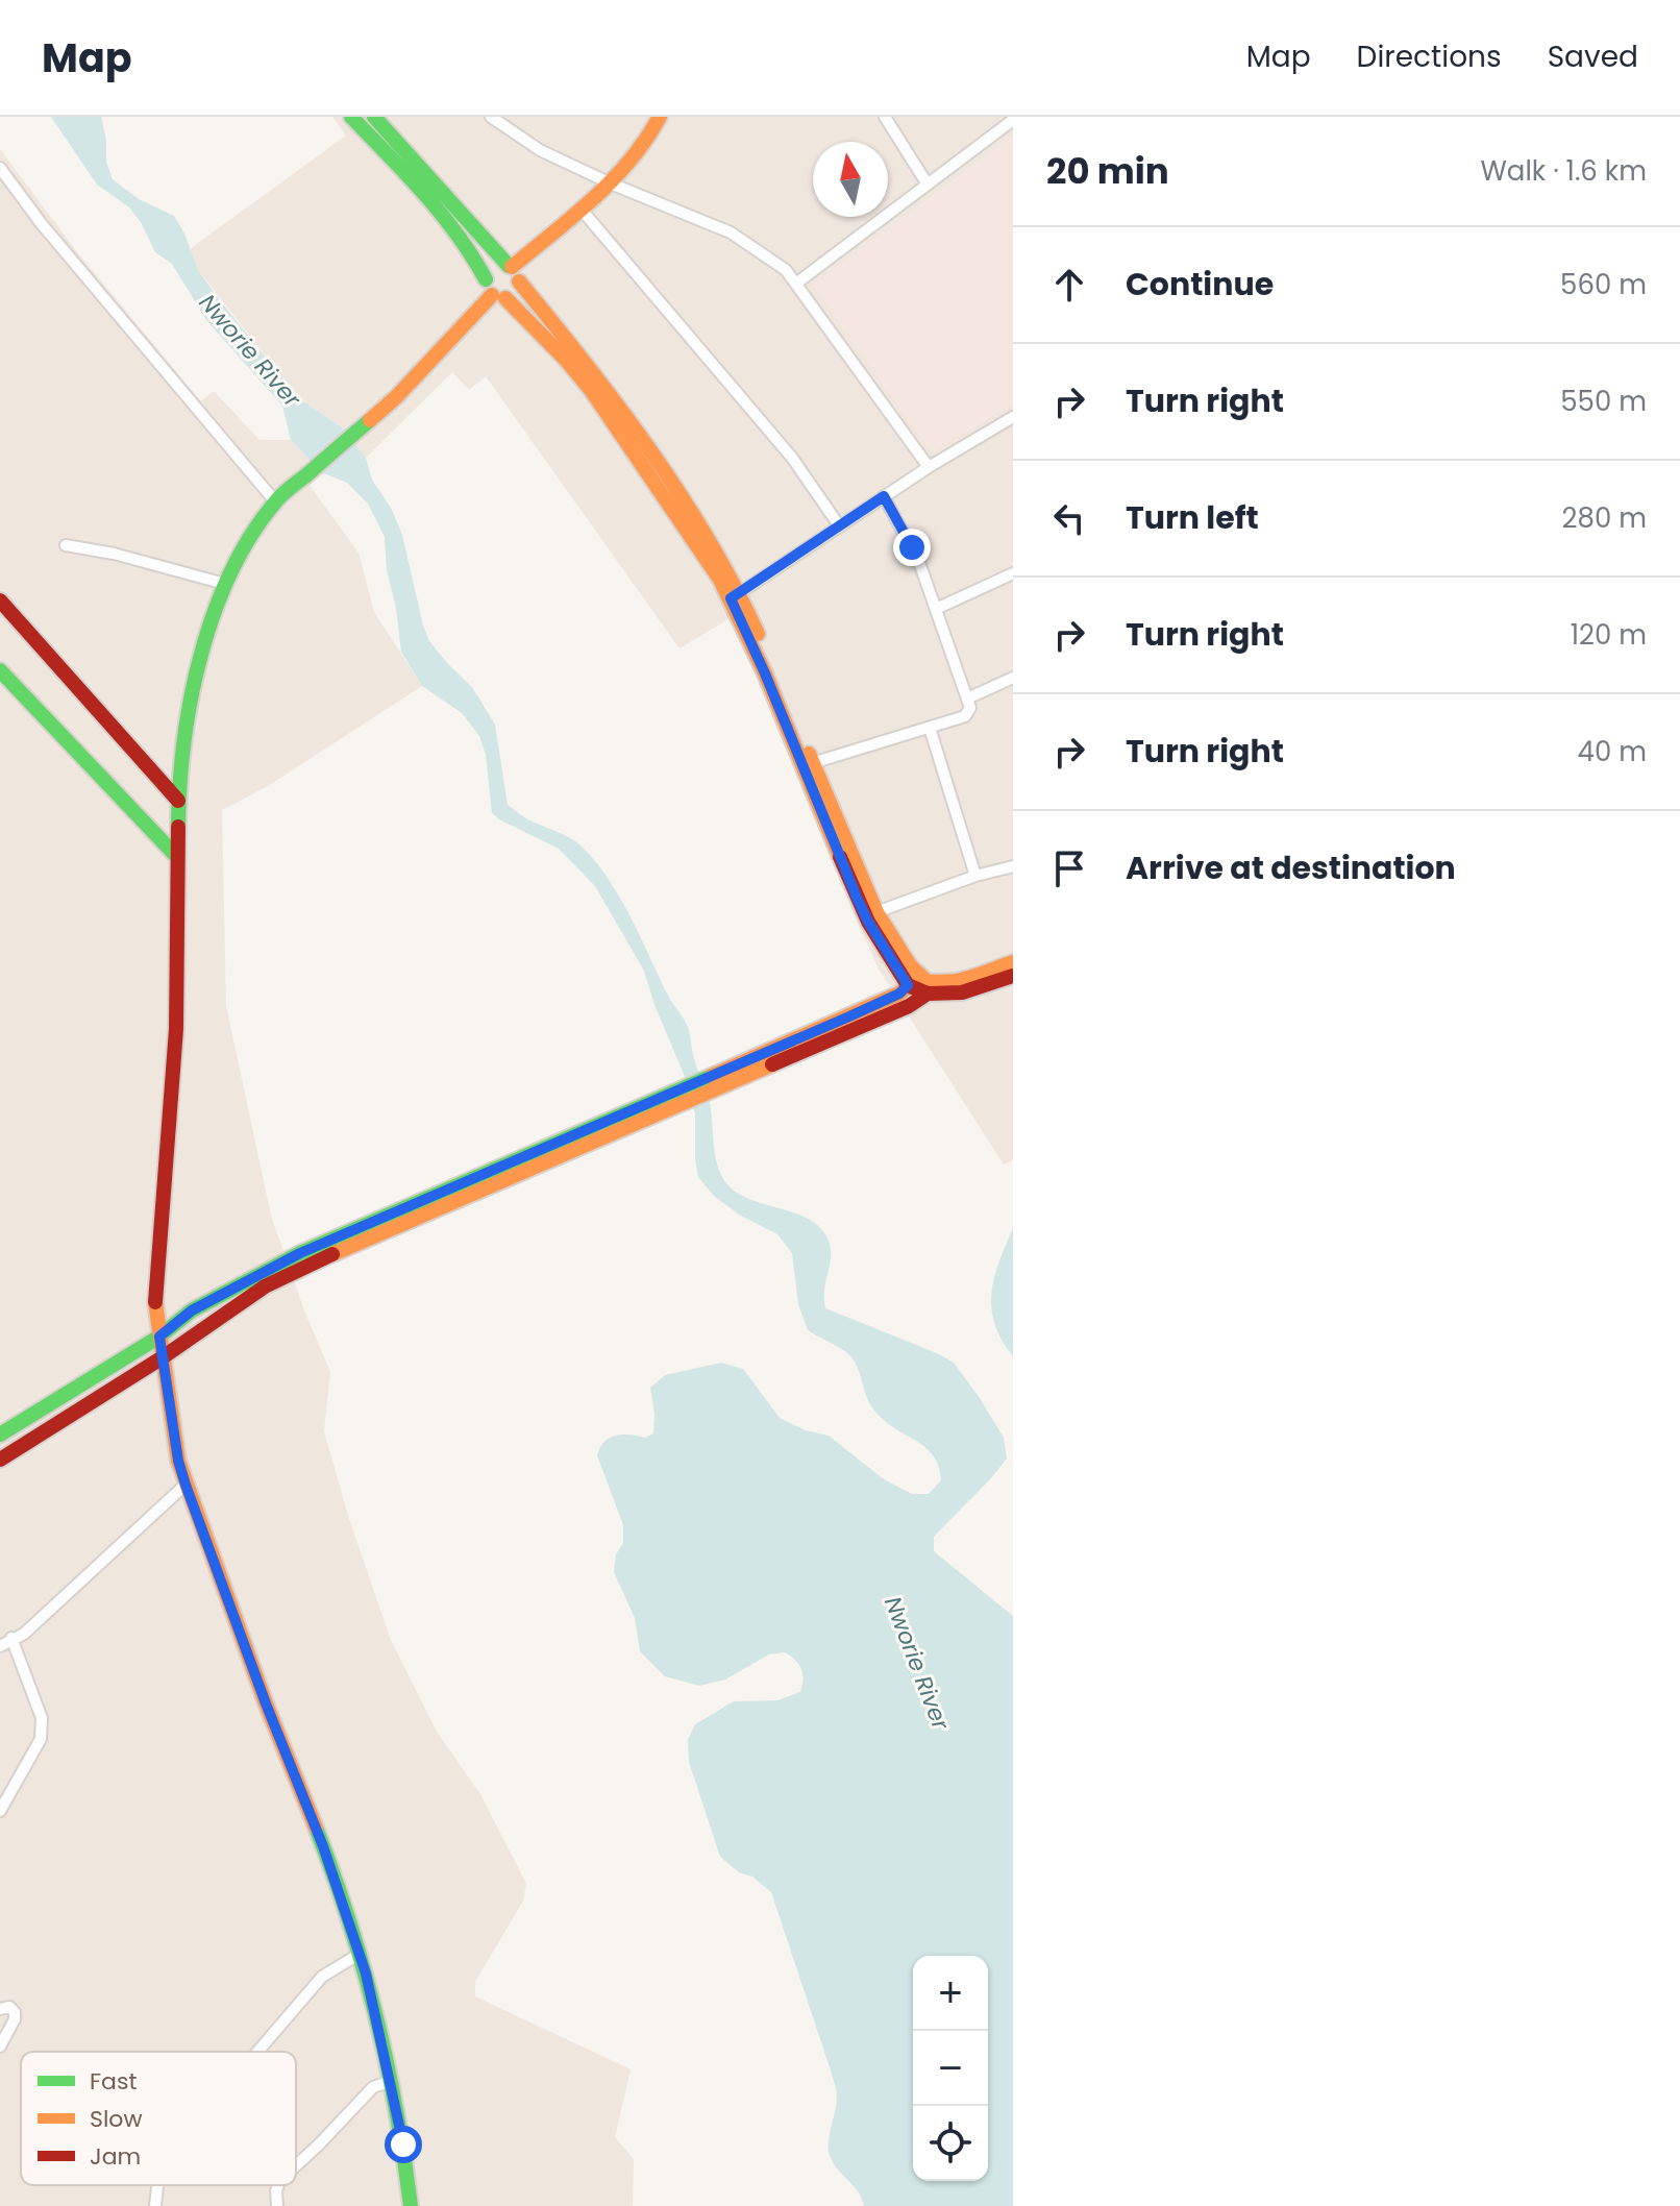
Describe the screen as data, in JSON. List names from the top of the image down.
{
  "water": ["Nworie River"],
  "legend": ["Fast", "Slow", "Jam"],
  "north": "top",
  "page": {
    "header": "Map",
    "nav": ["Map", "Directions", "Saved"],
    "heading": ["20 min", "Walk · 1.6 km"],
    "list": [
      ["Continue", "560 m"],
      ["Turn right", "550 m"],
      ["Turn left", "280 m"],
      ["Turn right", "120 m"],
      ["Turn right", "40 m"],
      "Arrive at destination"
    ],
    "map_buttons": ["+", "−"]
  }
}
